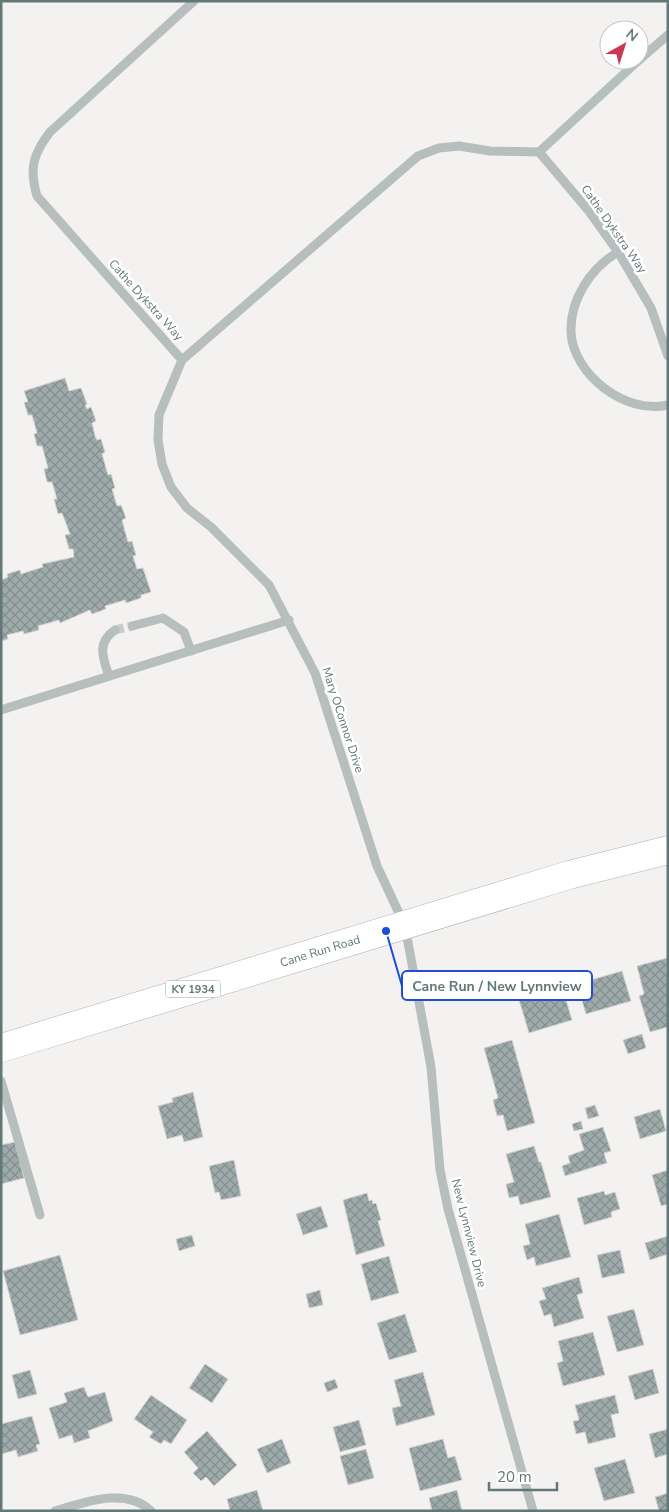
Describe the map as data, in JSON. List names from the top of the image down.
{
  "streets": {
    "highway": ["Cane Run Road", "KY 1934"],
    "street": ["Cathe Dykstra Way", "Mary OConnor Drive", "New Lynnview Drive"]
  },
  "crossings": [
    ["Cathe Dykstra Way", "Mary OConnor Drive"],
    ["Mary OConnor Drive", "Cane Run Road"],
    ["Mary OConnor Drive", "New Lynnview Drive"],
    ["Cane Run Road", "New Lynnview Drive"]
  ],
  "places": ["Cane Run / New Lynnview"],
  "scale_bar": "20 m",
  "north": "top right"
}
